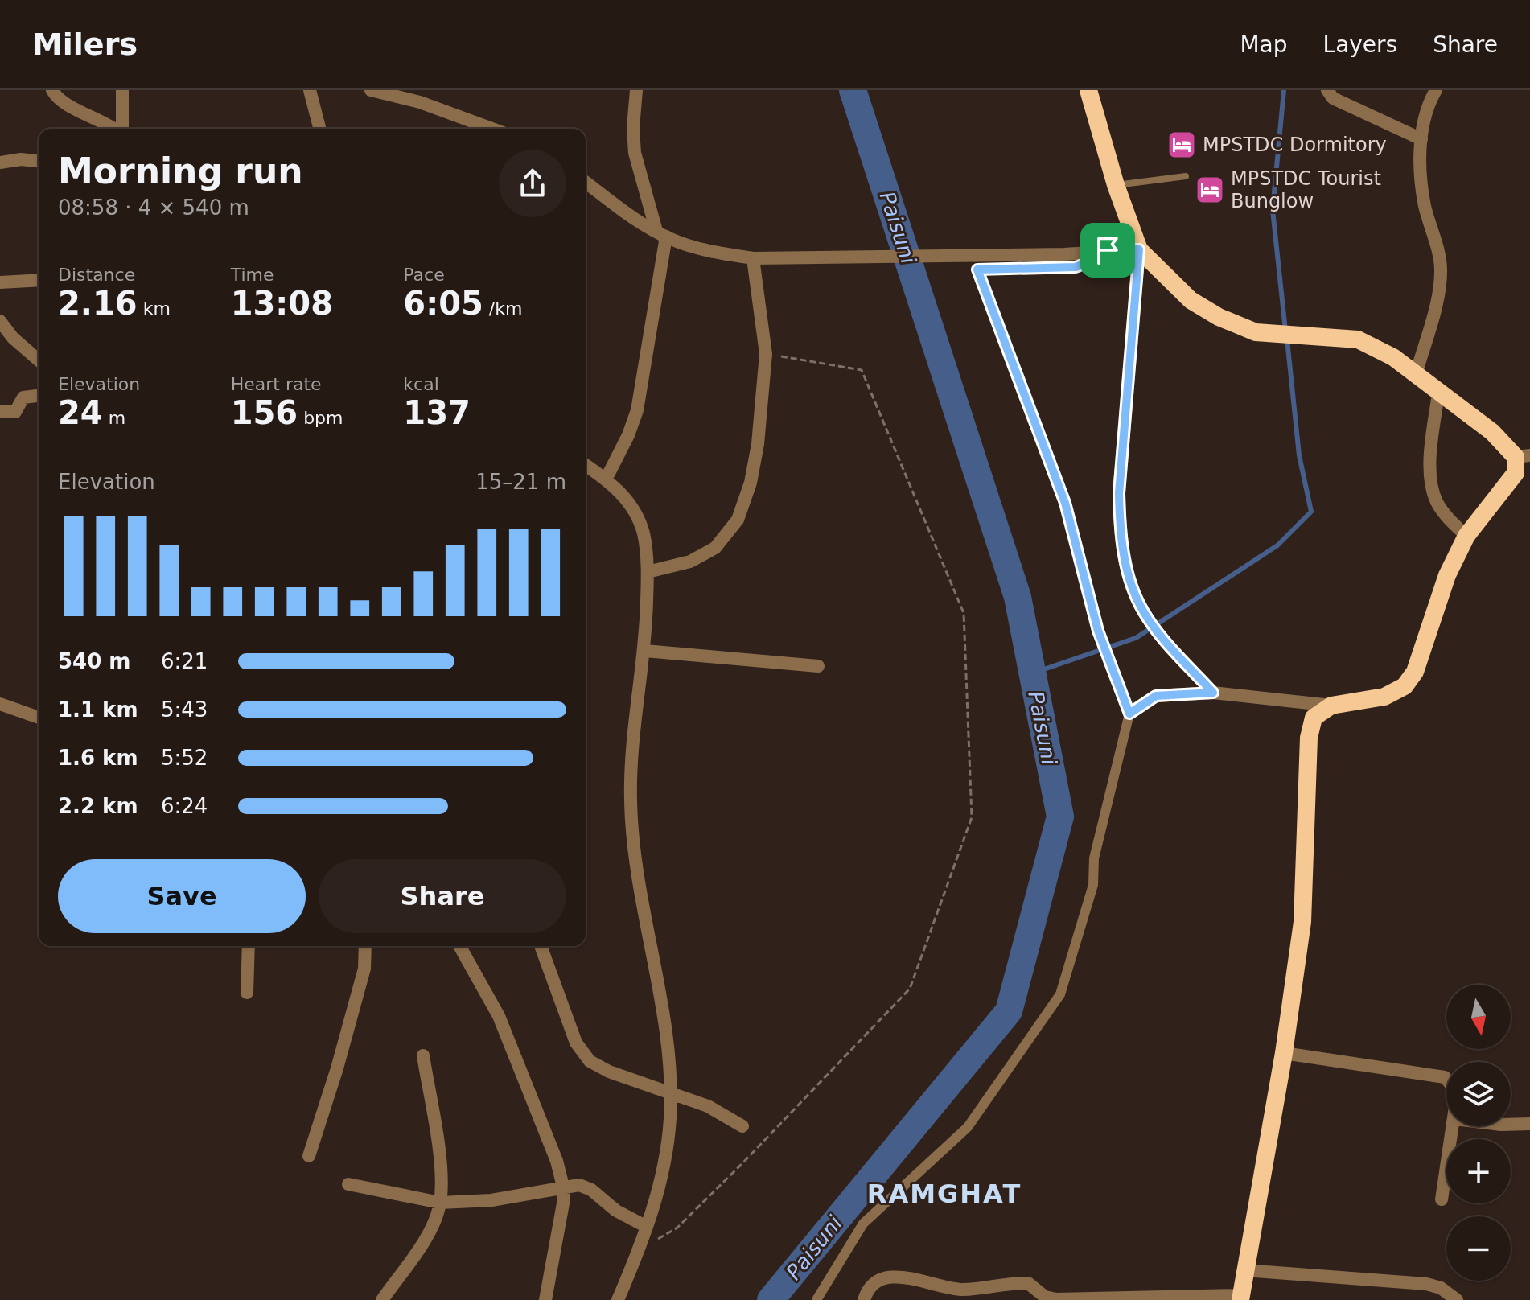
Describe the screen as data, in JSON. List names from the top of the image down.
{
  "districts": ["RAMGHAT"],
  "water": ["Paisuni"],
  "places": {
    "hotel": ["MPSTDC Dormitory", "MPSTDC Tourist Bunglow"]
  },
  "north": "bottom",
  "page": {
    "header": "Milers",
    "nav": ["Map", "Layers", "Share"],
    "heading": ["Morning run", "08:58 · 4 × 540 m"],
    "stats": [
      ["Distance", "2.16 km"],
      ["Time", "13:08"],
      ["Pace", "6:05 /km"],
      ["Elevation", "24 m"],
      ["Heart rate", "156 bpm"],
      ["kcal", "137"]
    ],
    "chart": ["Elevation", "15–21 m"],
    "list": [
      {
        "name": "540 m",
        "note": "6:21"
      },
      {
        "name": "1.1 km",
        "note": "5:43"
      },
      {
        "name": "1.6 km",
        "note": "5:52"
      },
      {
        "name": "2.2 km",
        "note": "6:24"
      }
    ],
    "buttons": ["Save", "Share"],
    "map_buttons": ["+", "−"]
  }
}
